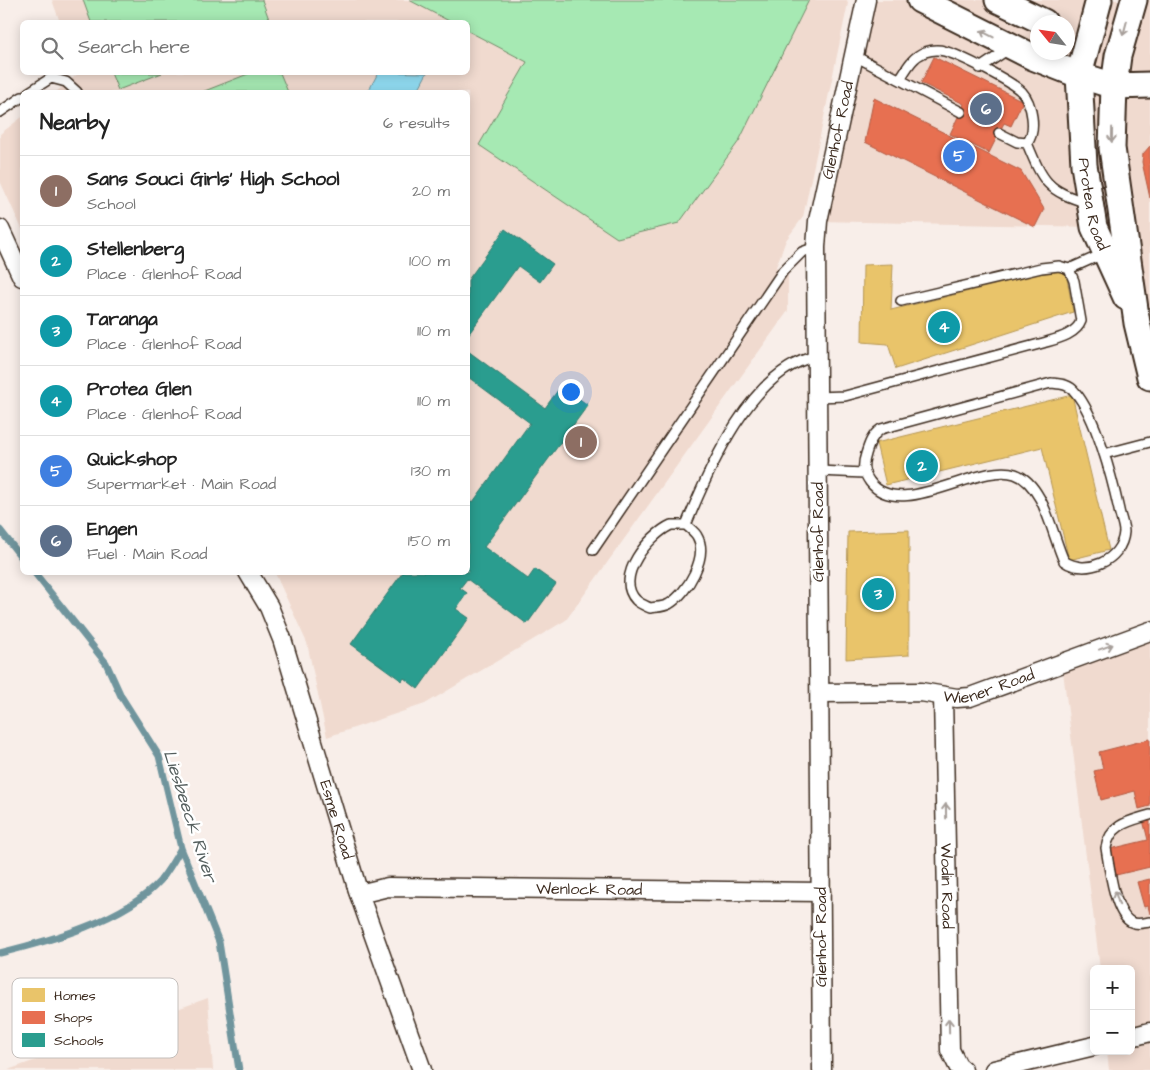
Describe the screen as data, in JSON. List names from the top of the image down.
{
  "streets": {
    "main road": ["Protea Road"],
    "street": [
      "Glenhof Road",
      "Wiener Road",
      "Esme Road",
      "Wodin Road",
      "Wenlock Road"
    ]
  },
  "crossings": [
    ["Glenhof Road", "Wiener Road"],
    ["Glenhof Road", "Wenlock Road"],
    ["Wiener Road", "Wodin Road"],
    ["Esme Road", "Wenlock Road"]
  ],
  "one_way": ["Wiener Road", "Wodin Road"],
  "water": ["Liesbeeck River"],
  "legend": ["Homes", "Shops", "Schools"],
  "north": "top left",
  "page": {
    "search": "Search here",
    "heading": ["Nearby", "6 results"],
    "pins": [
      "6",
      "5",
      "4",
      "1",
      "2",
      "3"
    ],
    "list": [
      {
        "mark": "1",
        "name": "Sans Souci Girls' High School",
        "note": "School",
        "value": "20 m"
      },
      {
        "mark": "2",
        "name": "Stellenberg",
        "note": "Place · Glenhof Road",
        "value": "100 m"
      },
      {
        "mark": "3",
        "name": "Taranga",
        "note": "Place · Glenhof Road",
        "value": "110 m"
      },
      {
        "mark": "4",
        "name": "Protea Glen",
        "note": "Place · Glenhof Road",
        "value": "110 m"
      },
      {
        "mark": "5",
        "name": "Quickshop",
        "note": "Supermarket · Main Road",
        "value": "130 m"
      },
      {
        "mark": "6",
        "name": "Engen",
        "note": "Fuel · Main Road",
        "value": "150 m"
      }
    ],
    "map_buttons": ["+", "−"]
  }
}
